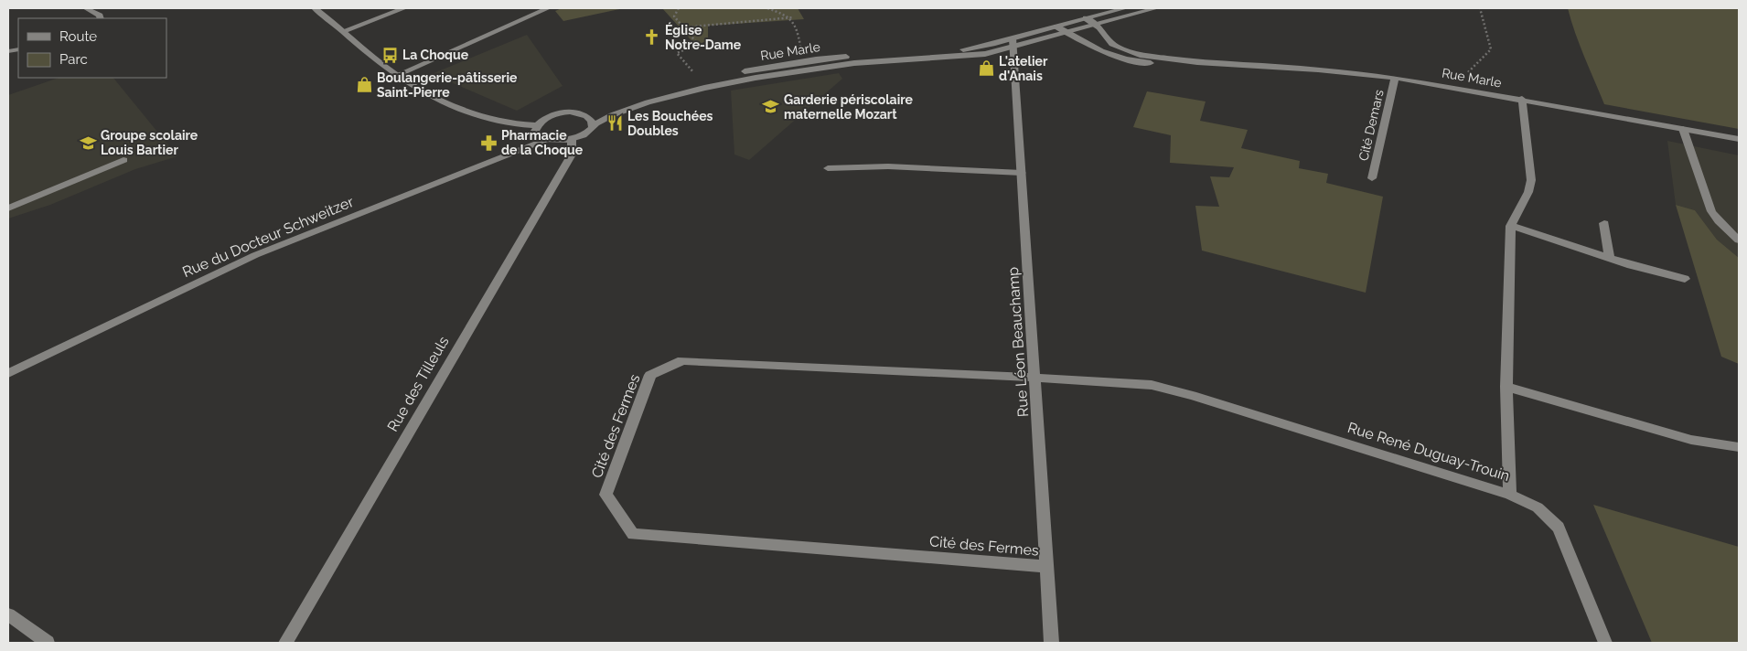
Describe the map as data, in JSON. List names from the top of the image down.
{
  "streets": {
    "street": [
      "Rue Marle",
      "Cité Demars",
      "Rue du Docteur Schweitzer",
      "Rue Léon Beauchamp",
      "Rue des Tilleuls",
      "Cité des Fermes",
      "Rue René Duguay-Trouin"
    ]
  },
  "crossings": [
    ["Rue Marle", "Cité Demars"],
    ["Rue Marle", "Rue Léon Beauchamp"],
    ["Rue Marle", "Rue des Tilleuls"],
    ["Rue Marle", "Rue René Duguay-Trouin"],
    ["Rue Léon Beauchamp", "Cité des Fermes"],
    ["Rue Léon Beauchamp", "Rue René Duguay-Trouin"],
    ["Cité des Fermes", "Rue René Duguay-Trouin"]
  ],
  "places": {
    "church": ["Église Notre-Dame"],
    "bus stop": ["La Choque"],
    "shop": ["L'atelier d'Anais", "Boulangerie-pâtisserie Saint-Pierre"],
    "school or university": ["Garderie périscolaire maternelle Mozart", "Groupe scolaire Louis Bartier"],
    "restaurant": ["Les Bouchées Doubles"],
    "pharmacy": ["Pharmacie de la Choque"]
  },
  "legend": ["Route", "Parc"]
}
